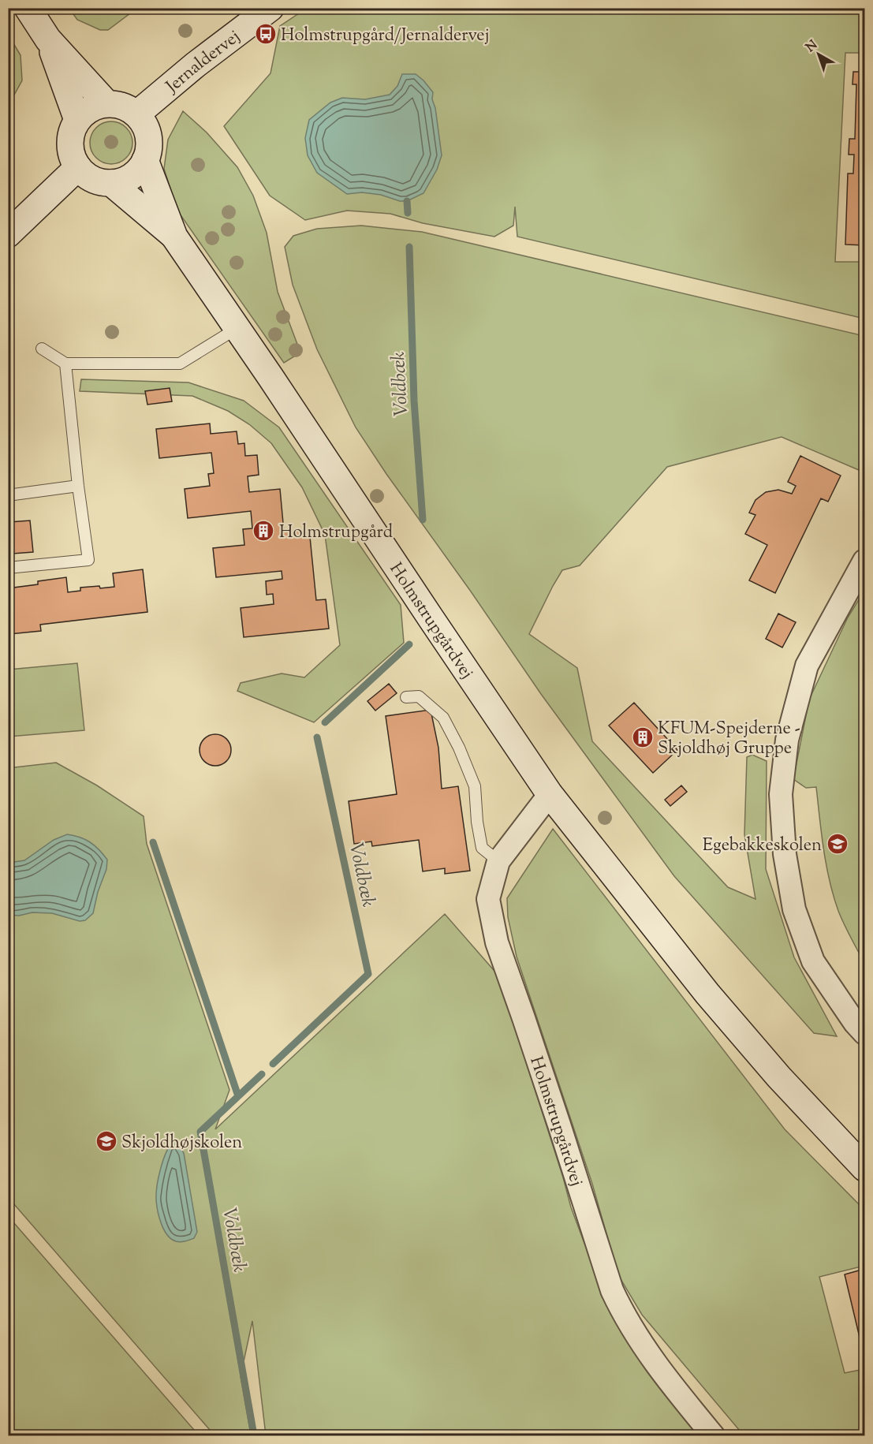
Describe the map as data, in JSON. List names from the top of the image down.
{
  "streets": {
    "street": ["Jernaldervej", "Holmstrupgårdvej"]
  },
  "crossings": [
    ["Jernaldervej", "Holmstrupgårdvej"]
  ],
  "water": ["Voldbæk"],
  "places": {
    "bus stop": ["Holmstrupgård/Jernaldervej"],
    "building": ["Holmstrupgård", "KFUM-Spejderne - Skjoldhøj Gruppe"],
    "school or university": ["Egebakkeskolen", "Skjoldhøjskolen"]
  },
  "north": "top left"
}
